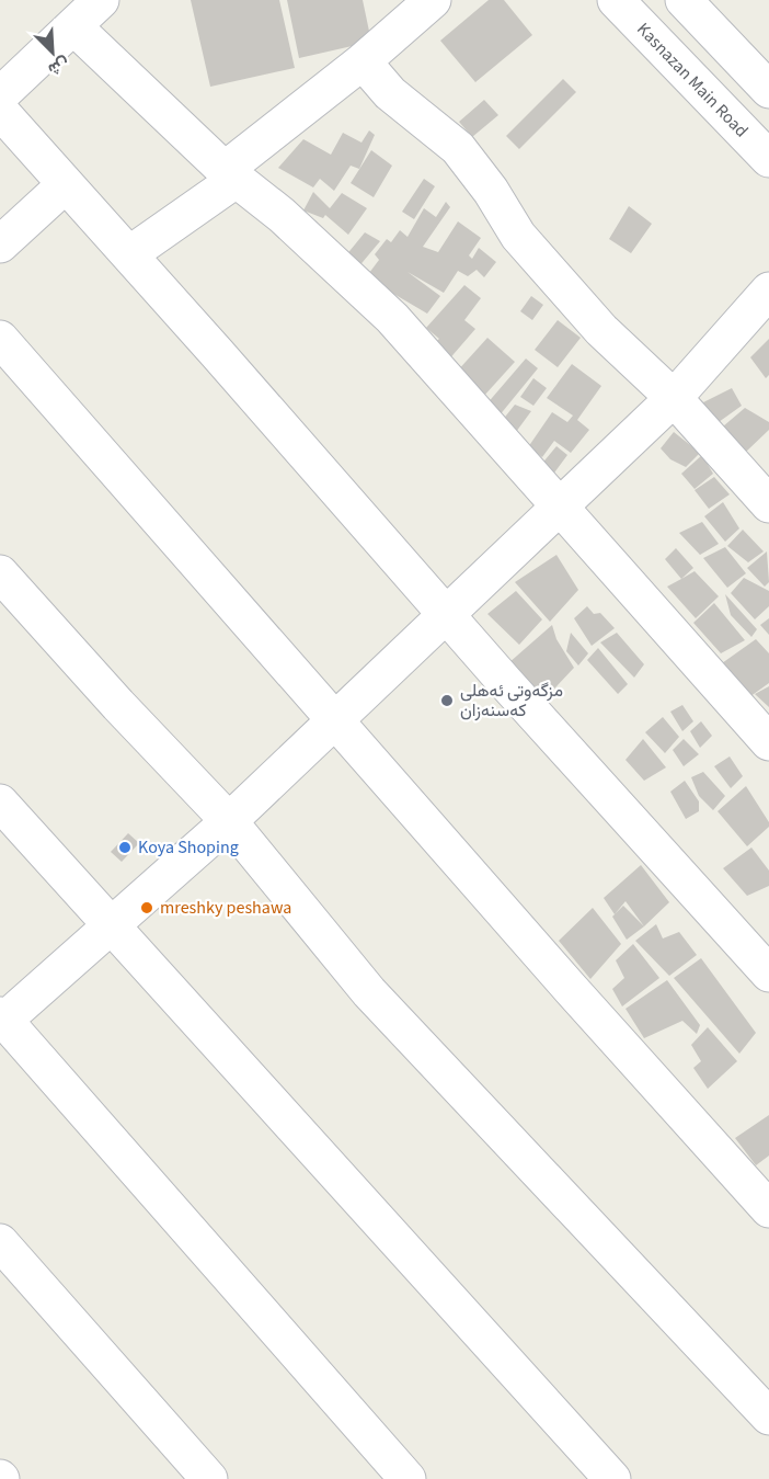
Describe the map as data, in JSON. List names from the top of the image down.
{
  "streets": {
    "street": ["Kasnazan Main Road"]
  },
  "places": ["مزگەوتی ئەهلی کەسنەزان", "Koya Shoping", "mreshky peshawa"],
  "north": "bottom right"
}
